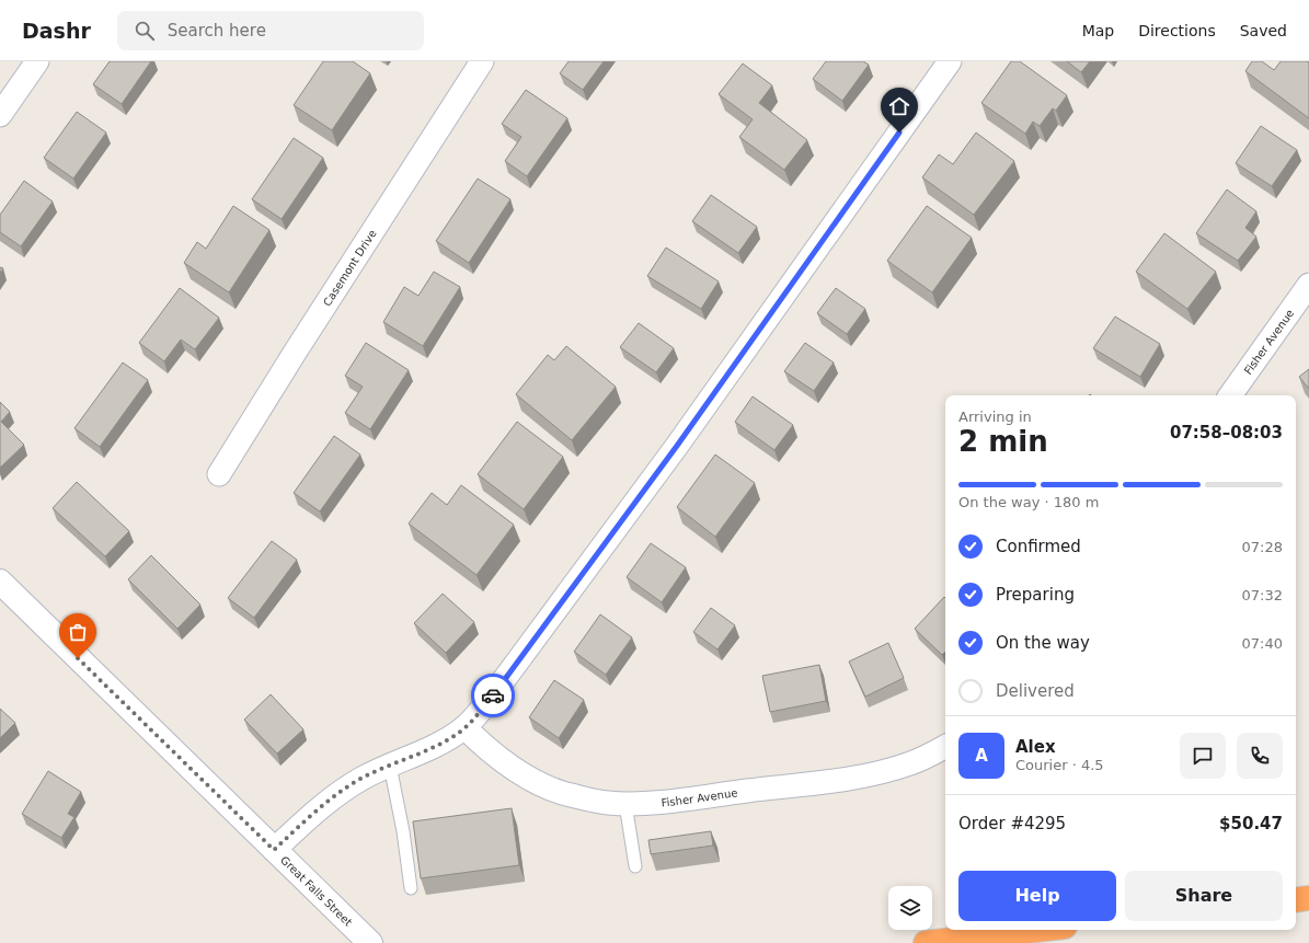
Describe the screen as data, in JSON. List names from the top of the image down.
{
  "streets": {
    "main road": ["Great Falls Street"],
    "street": ["Casemont Drive", "Fisher Avenue"]
  },
  "page": {
    "header": "Dashr",
    "search": "Search here",
    "nav": ["Map", "Directions", "Saved"],
    "heading": ["2 min", "Arriving in", "07:58–08:03"],
    "panel": [
      "Alex",
      "Courier · 4.5",
      "Order #4295",
      "$50.47"
    ],
    "bar": "On the way · 180 m",
    "list": [
      ["Confirmed", "07:28"],
      ["Preparing", "07:32"],
      ["On the way", "07:40"],
      "Delivered"
    ],
    "round": "A",
    "buttons": ["Help", "Share"]
  }
}
